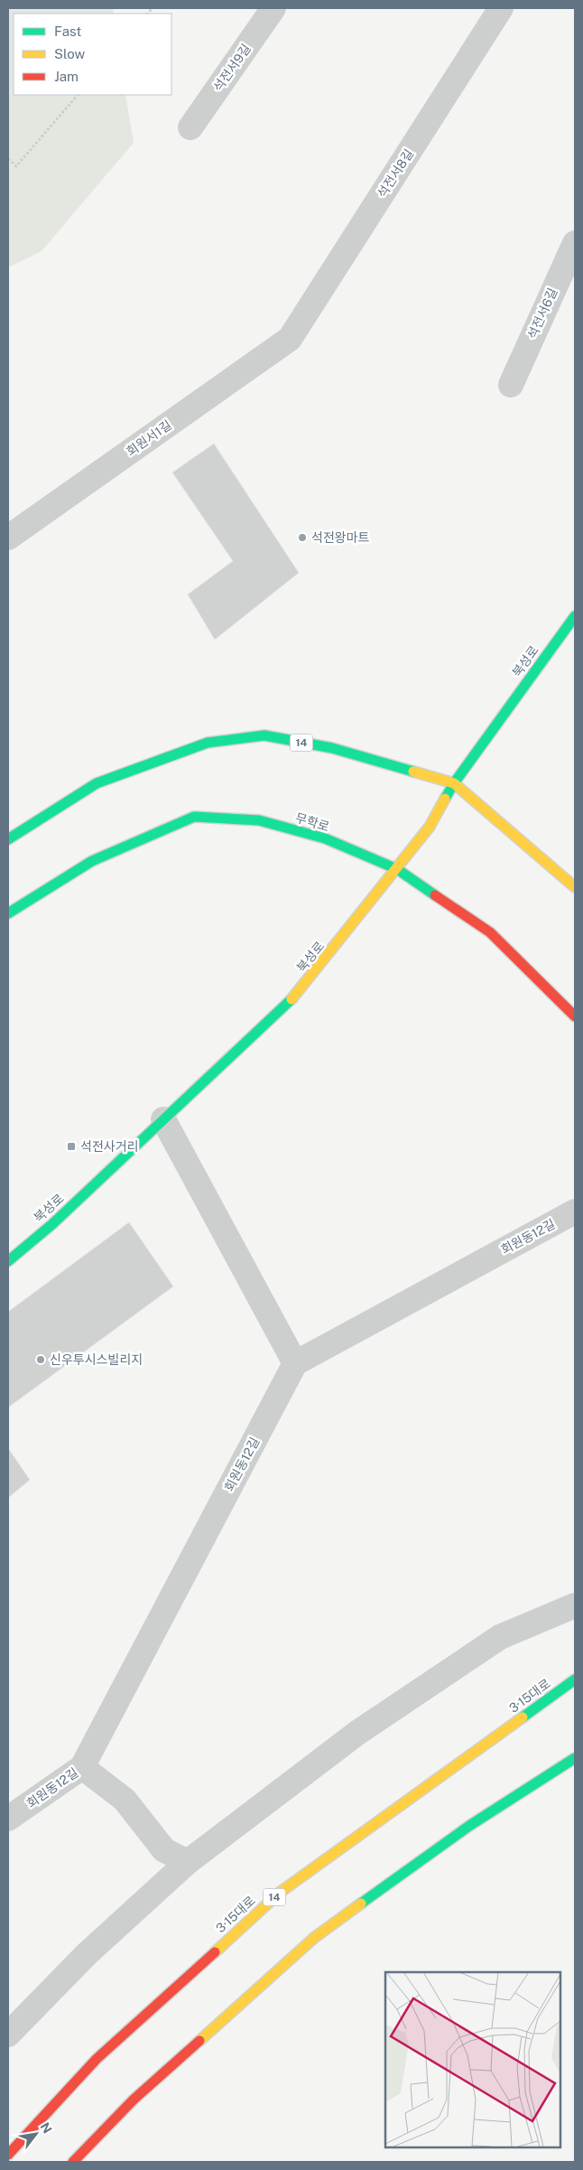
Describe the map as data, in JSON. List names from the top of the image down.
{
  "streets": {
    "main road": [
      "북성로",
      "14",
      "무학로",
      "3·15대로"
    ],
    "street": [
      "석전서9길",
      "석전서8길",
      "석전서6길",
      "회원서1길",
      "회원동12길"
    ]
  },
  "crossings": [
    ["석전서8길", "회원서1길"],
    ["북성로", "14"],
    ["북성로", "무학로"]
  ],
  "places": {
    "other": ["석전왕마트", "신우투시스빌리지"],
    "transit": ["석전사거리"]
  },
  "legend": ["Fast", "Slow", "Jam"],
  "north": "top right"
}
